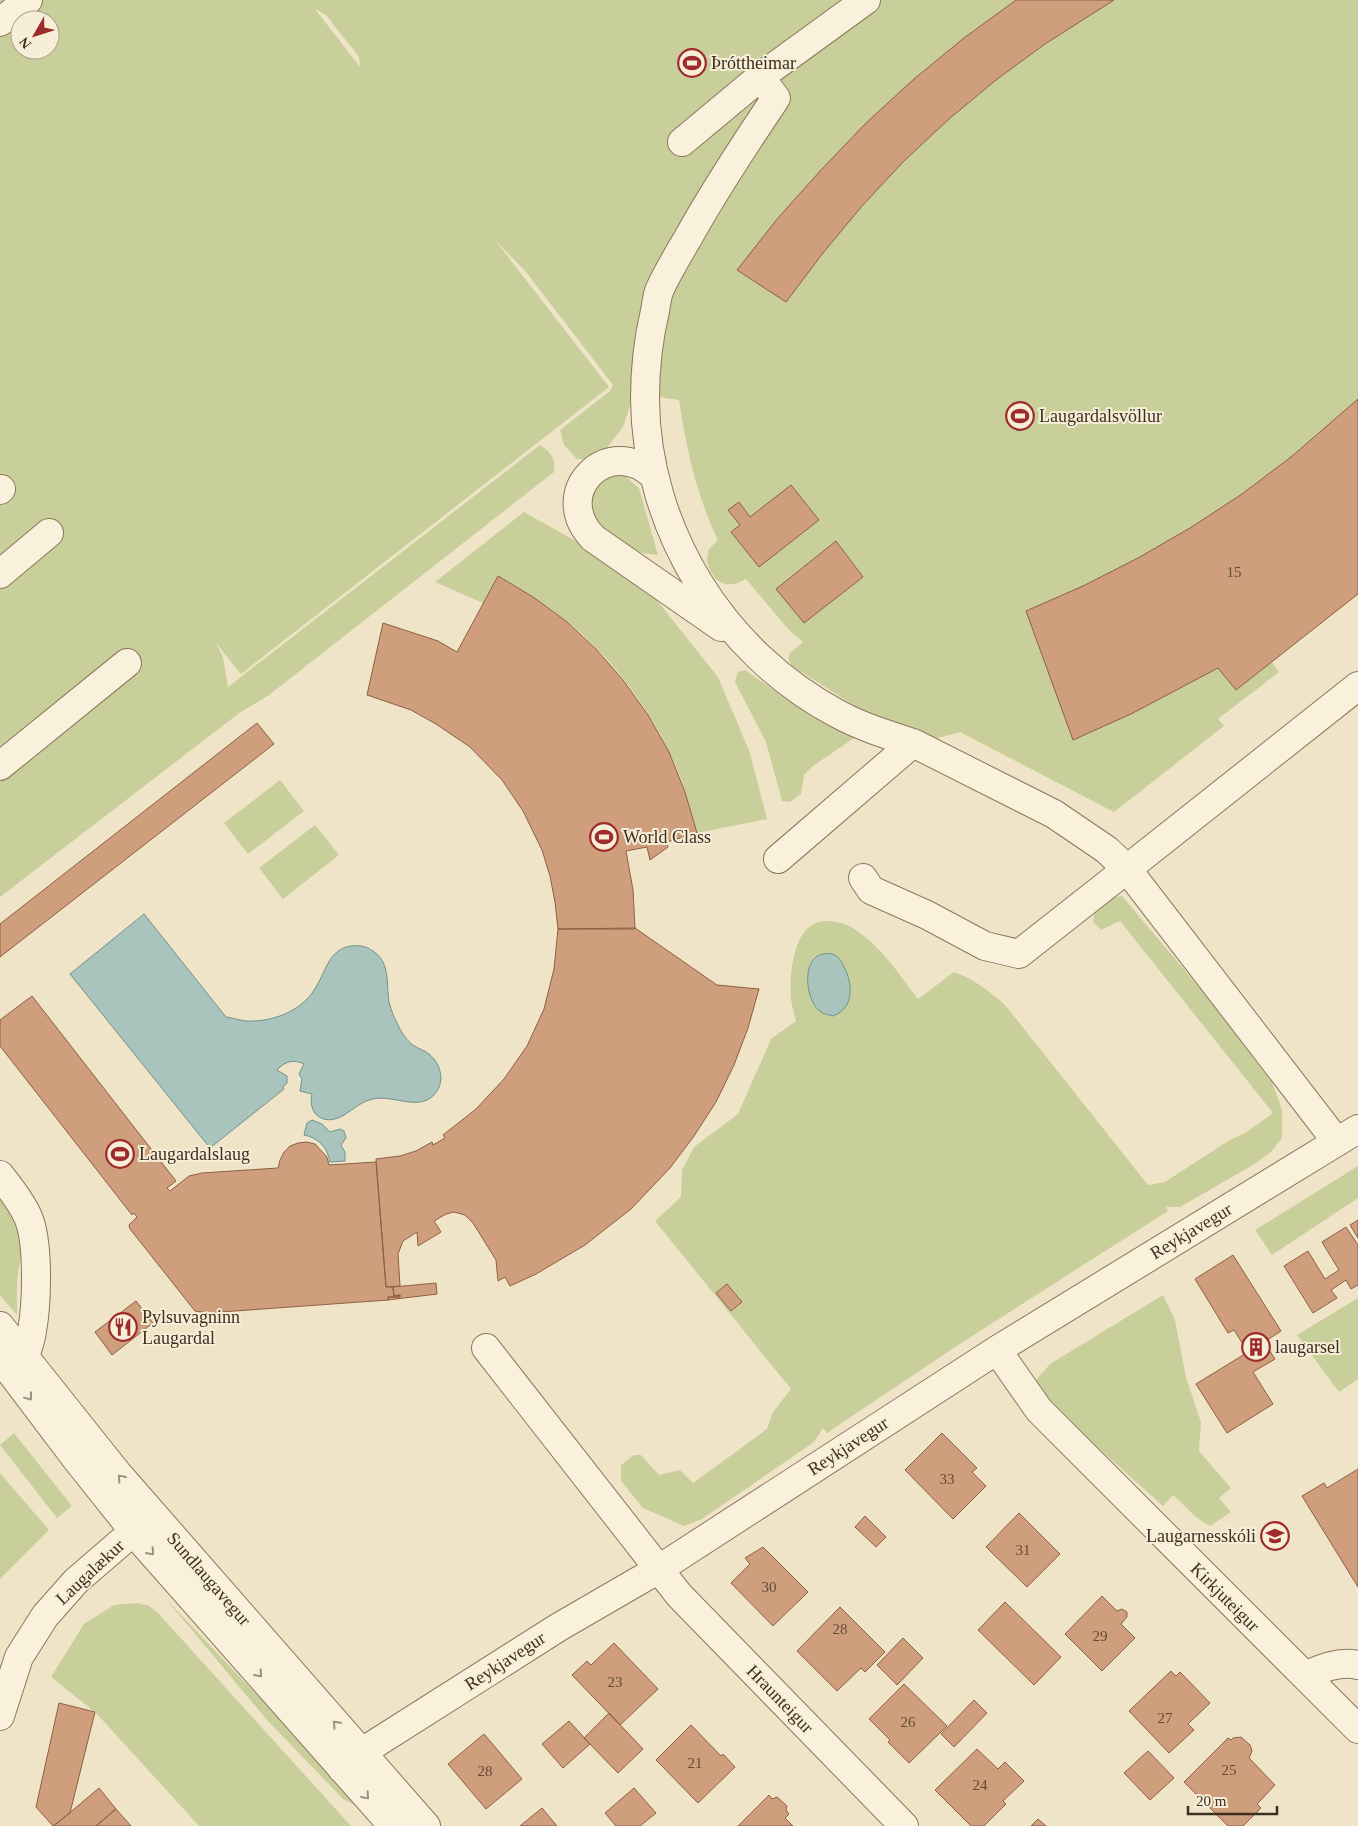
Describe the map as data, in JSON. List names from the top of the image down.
{
  "streets": {
    "street": [
      "Reykjavegur",
      "Laugalækur",
      "Sundlaugavegur",
      "Kirkjuteigur",
      "Hraunteigur"
    ]
  },
  "crossings": [
    ["Reykjavegur", "Sundlaugavegur"],
    ["Reykjavegur", "Kirkjuteigur"],
    ["Reykjavegur", "Hraunteigur"],
    ["Laugalækur", "Sundlaugavegur"]
  ],
  "places": {
    "sports": [
      "Þróttheimar",
      "Laugardalsvöllur",
      "World Class",
      "Laugardalslaug"
    ],
    "restaurant": ["Pylsuvagninn Laugardal"],
    "building": ["laugarsel"],
    "school or university": ["Laugarnesskóli"]
  },
  "house_numbers": [
    "15",
    "33",
    "31",
    "30",
    "28",
    "29",
    "23",
    "27",
    "26",
    "21",
    "25",
    "28",
    "24"
  ],
  "scale_bar": "20 m",
  "north": "bottom left"
}
